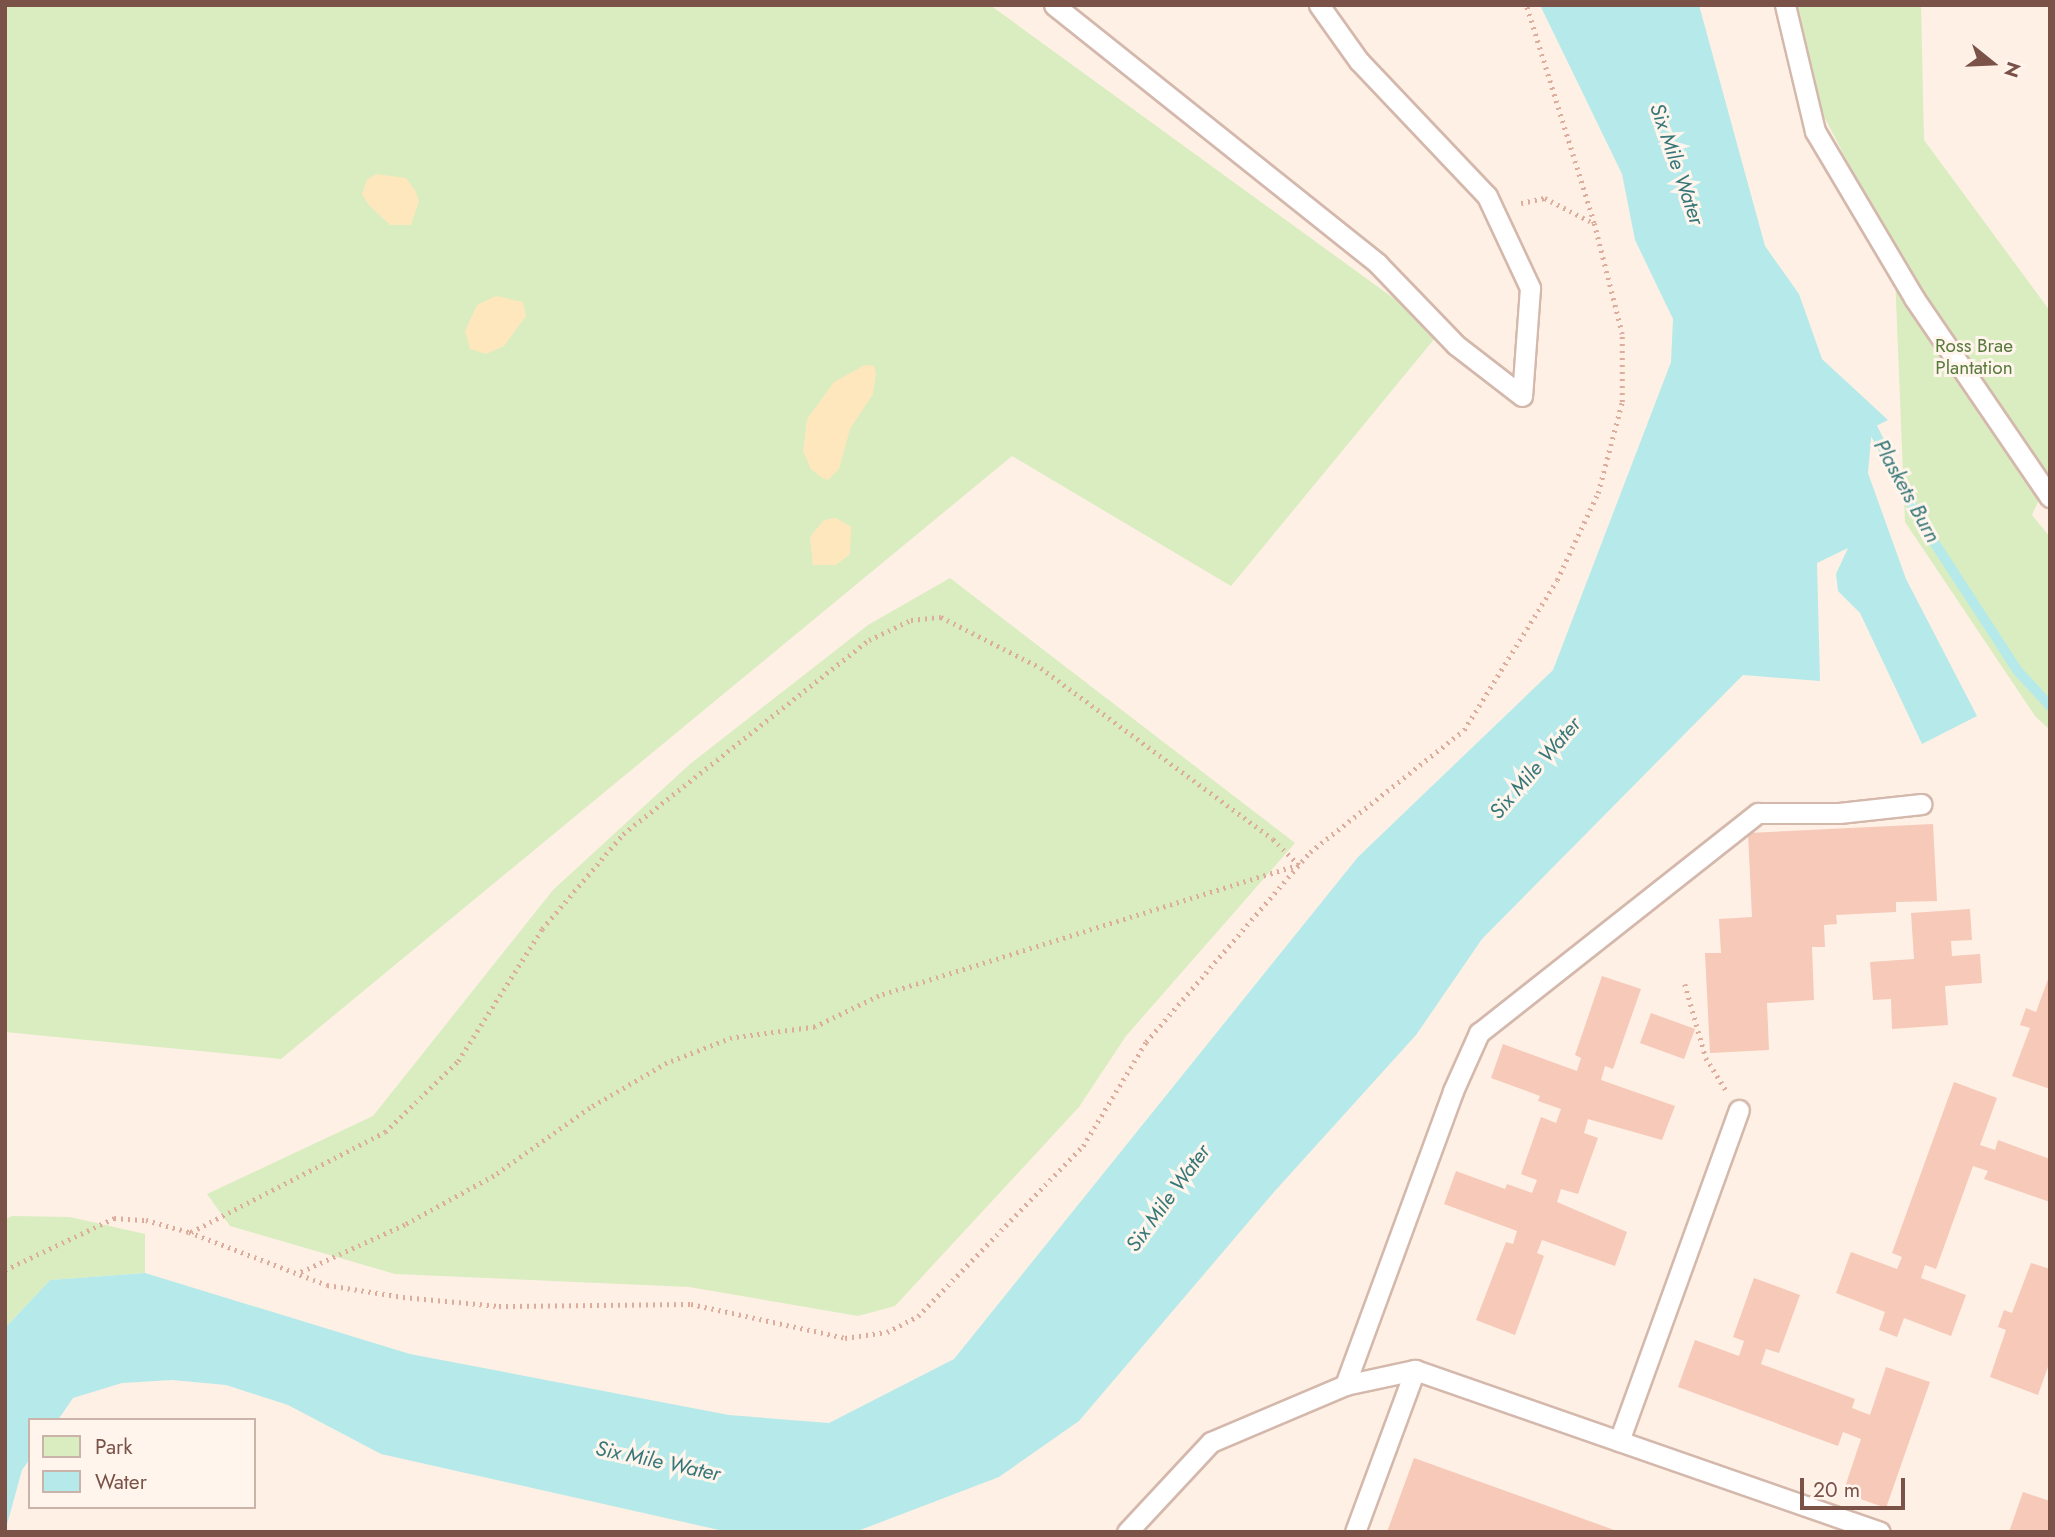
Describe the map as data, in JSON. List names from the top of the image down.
{
  "water": ["Six Mile Water", "Plaskets Burn"],
  "parks": ["Ross Brae Plantation"],
  "legend": ["Park", "Water"],
  "scale_bar": "20 m",
  "north": "right"
}
